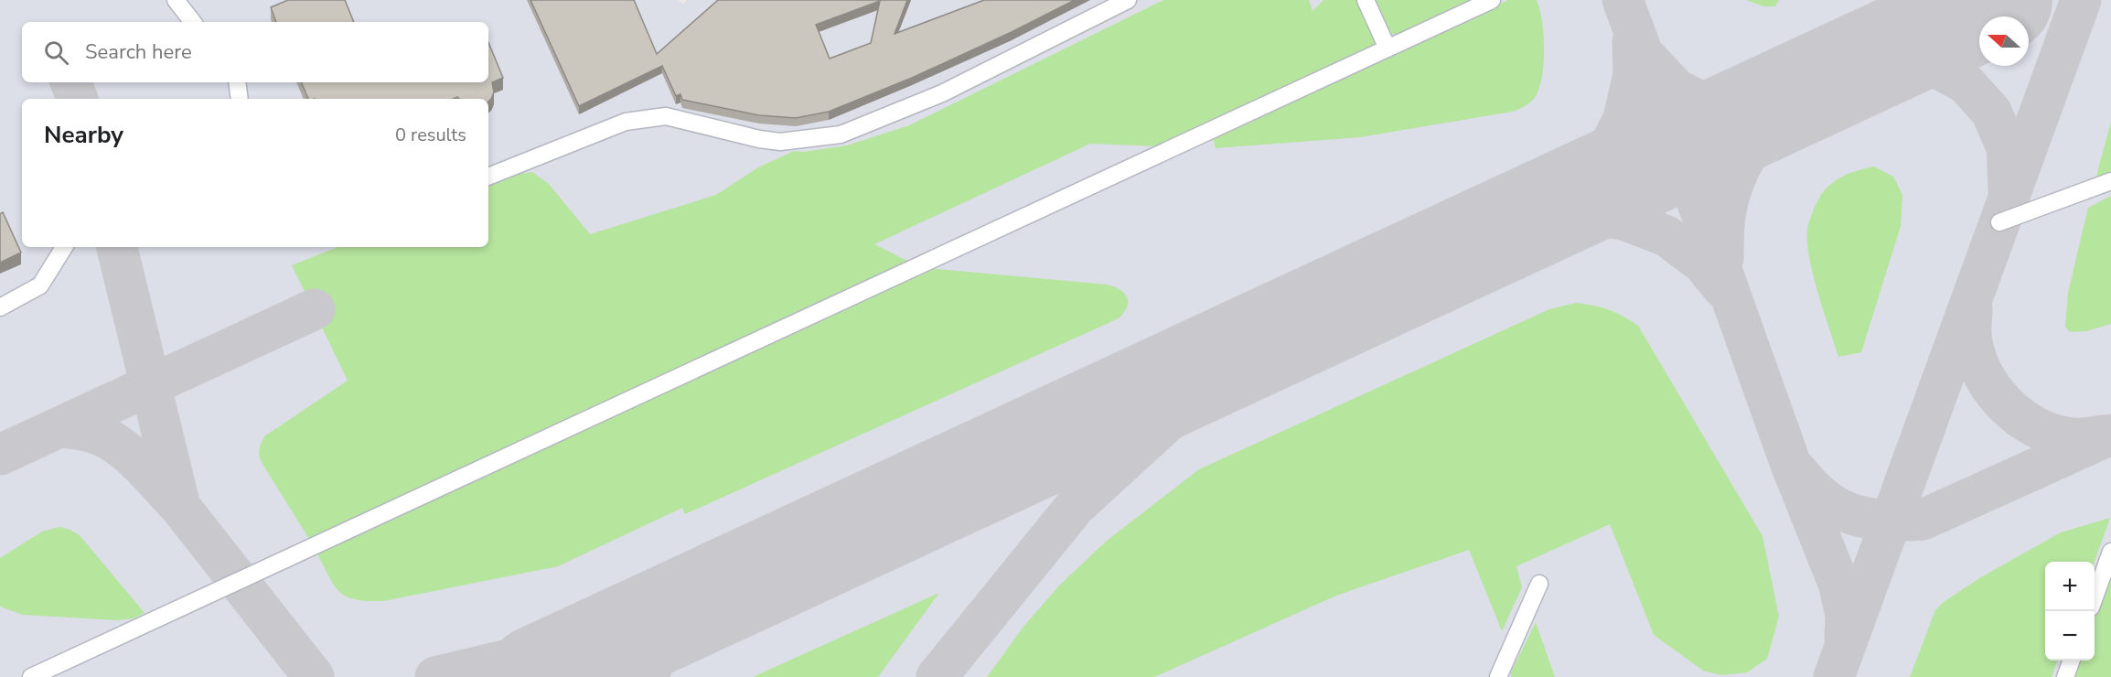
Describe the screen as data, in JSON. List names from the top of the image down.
{
  "north": "left",
  "page": {
    "search": "Search here",
    "heading": ["Nearby", "0 results"],
    "map_buttons": ["+", "−"]
  }
}
